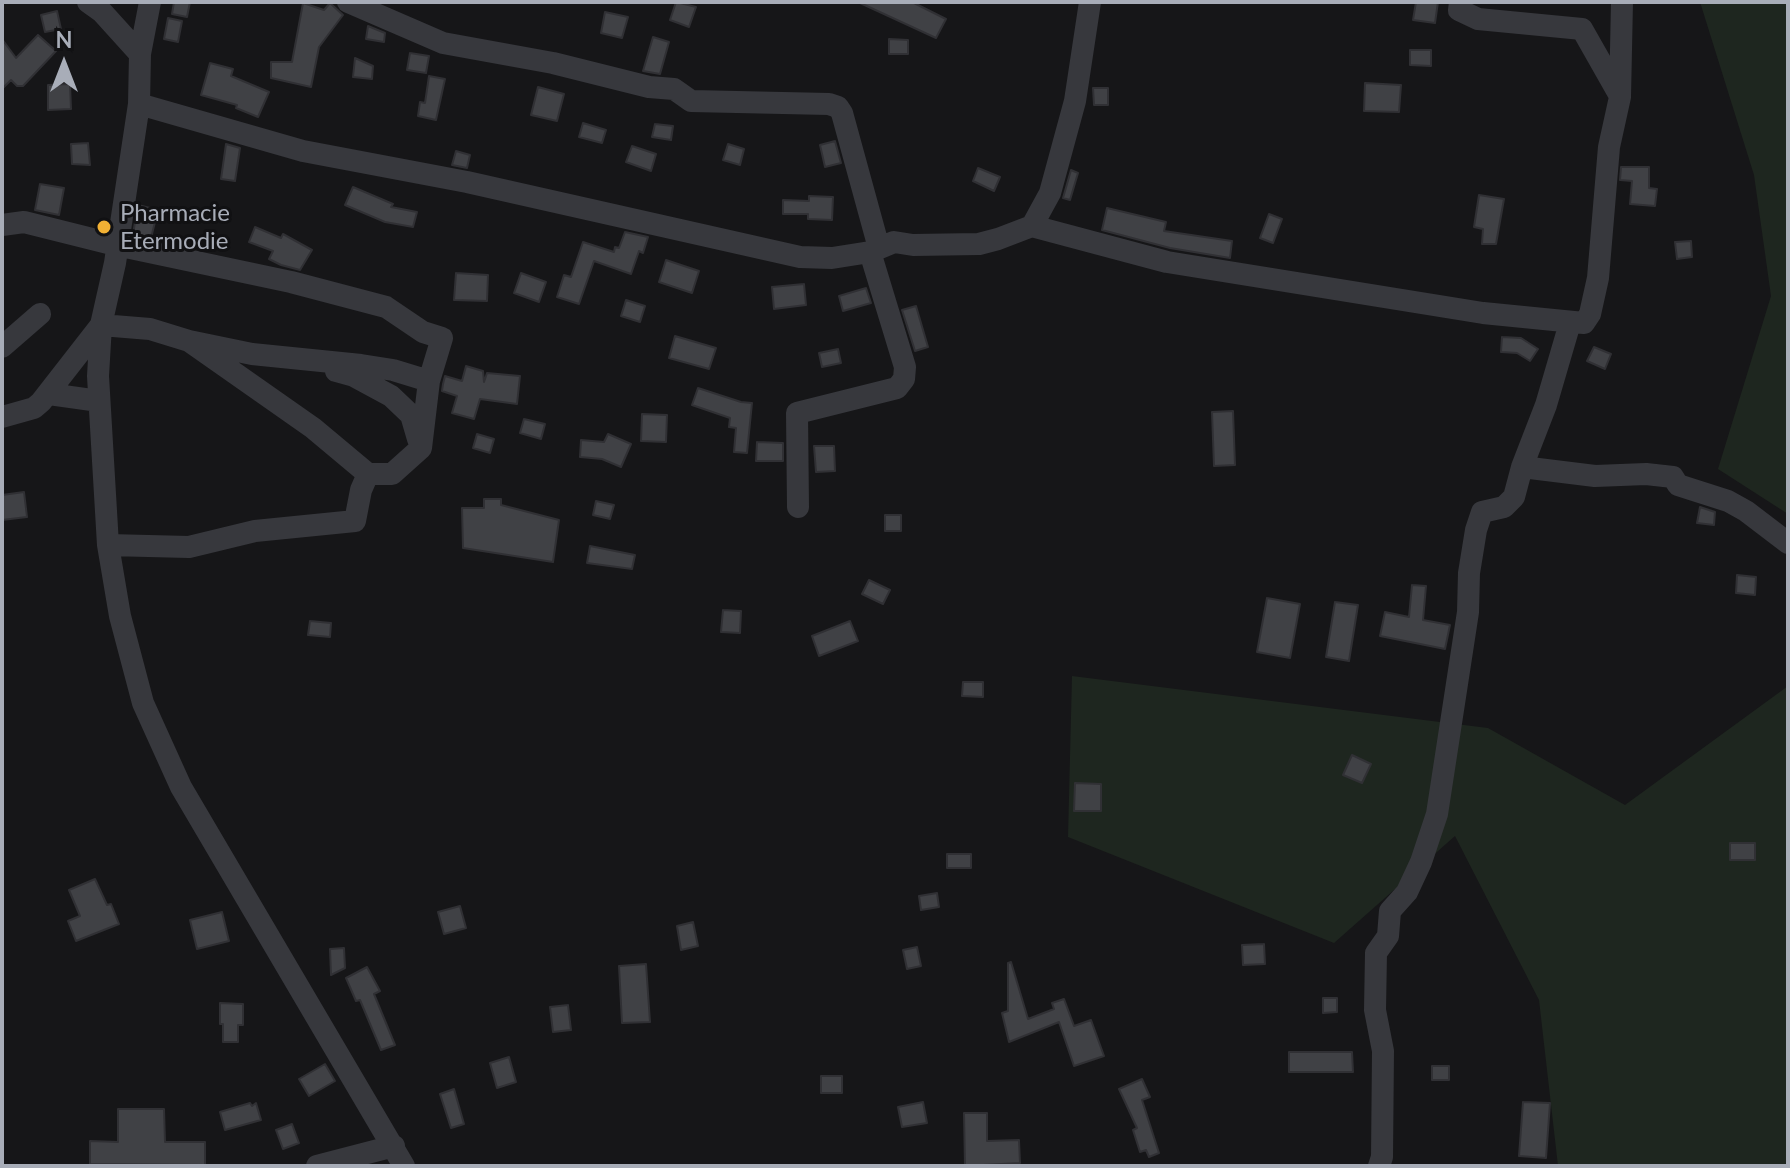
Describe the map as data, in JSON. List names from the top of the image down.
{
  "places": ["Pharmacie Etermodie"],
  "north": "top"
}
